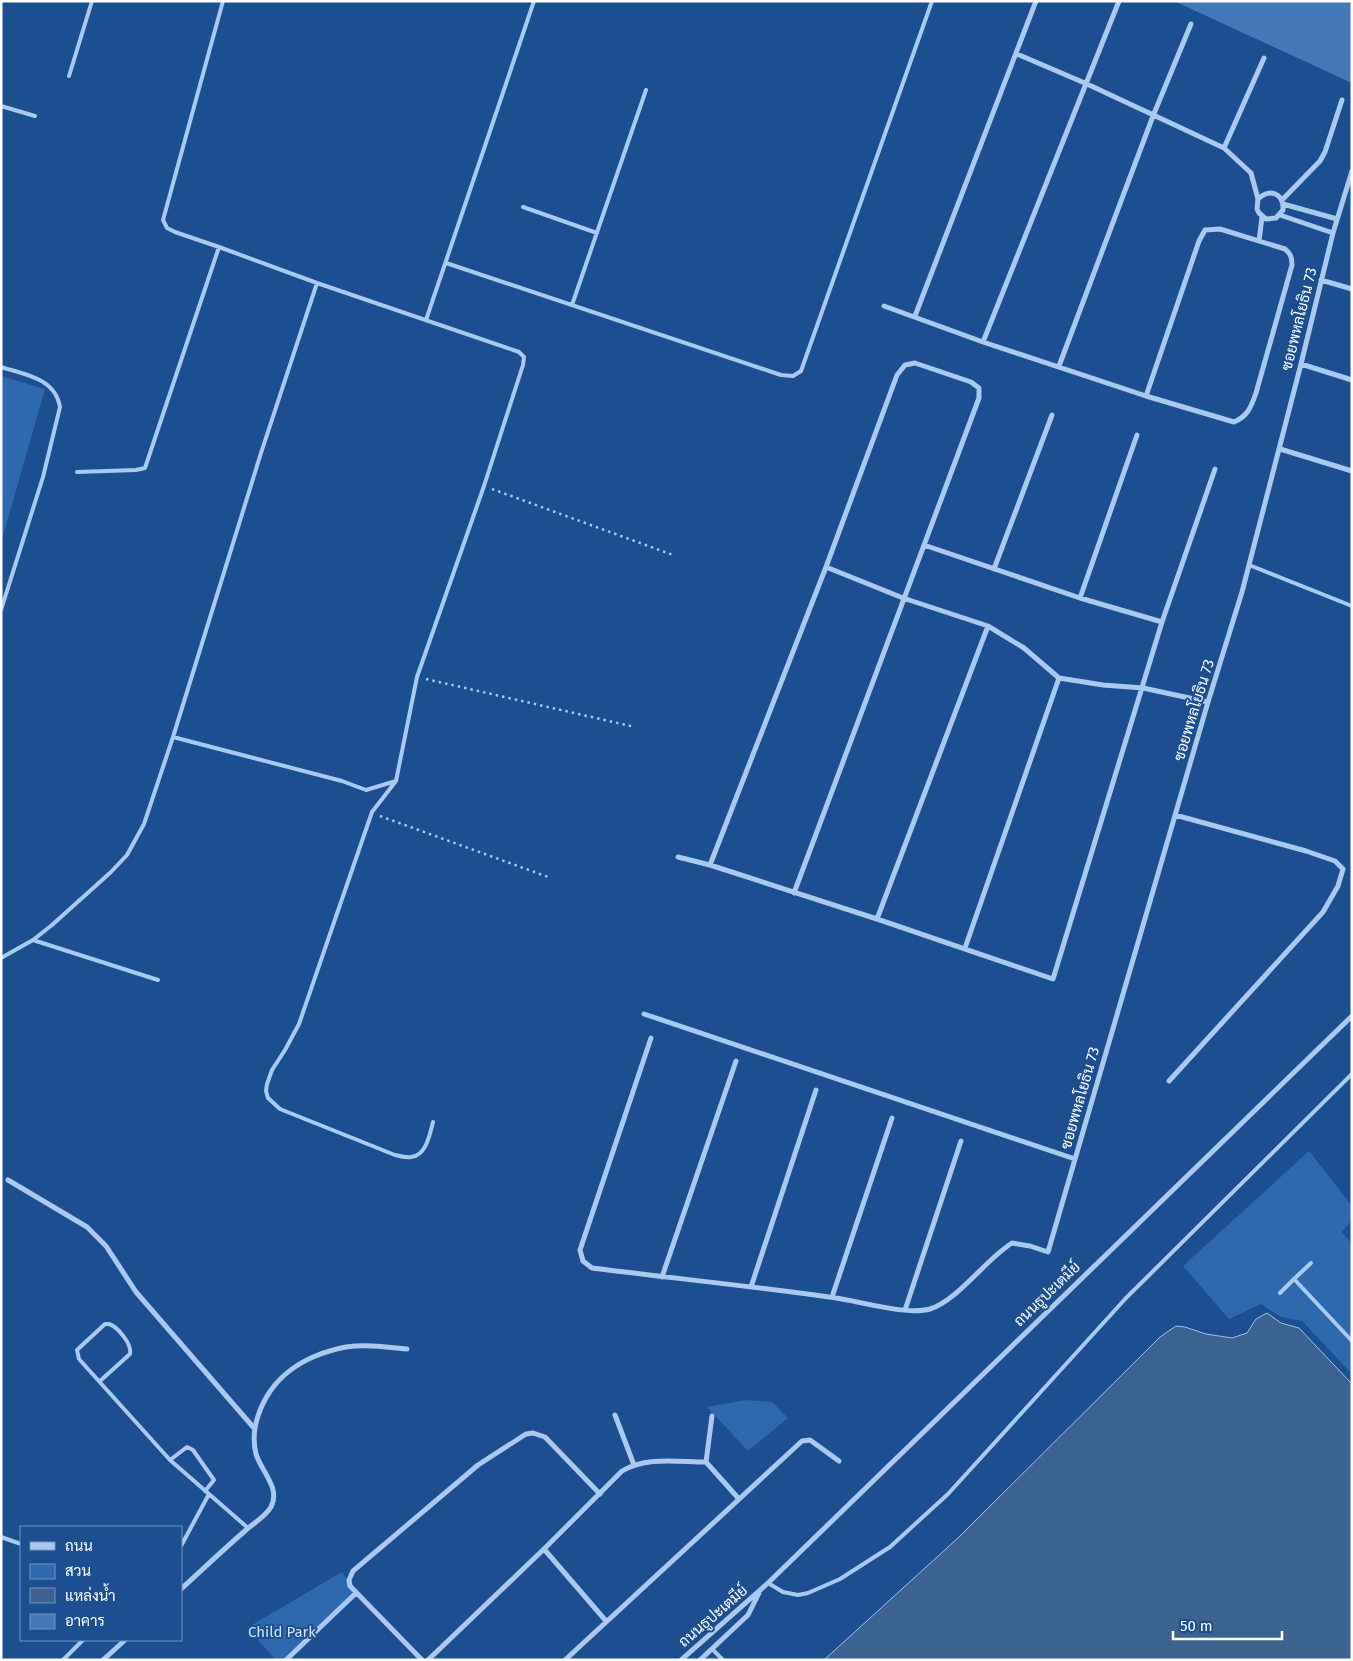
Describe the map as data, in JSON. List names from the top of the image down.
{
  "streets": {
    "street": ["ซอยพหลโยธิน 73", "ถนนธูปะเตมีย์"]
  },
  "parks": ["Child Park"],
  "legend": [
    "ถนน",
    "สวน",
    "แหล่งน้ำ",
    "อาคาร"
  ],
  "scale_bar": "50 m"
}
